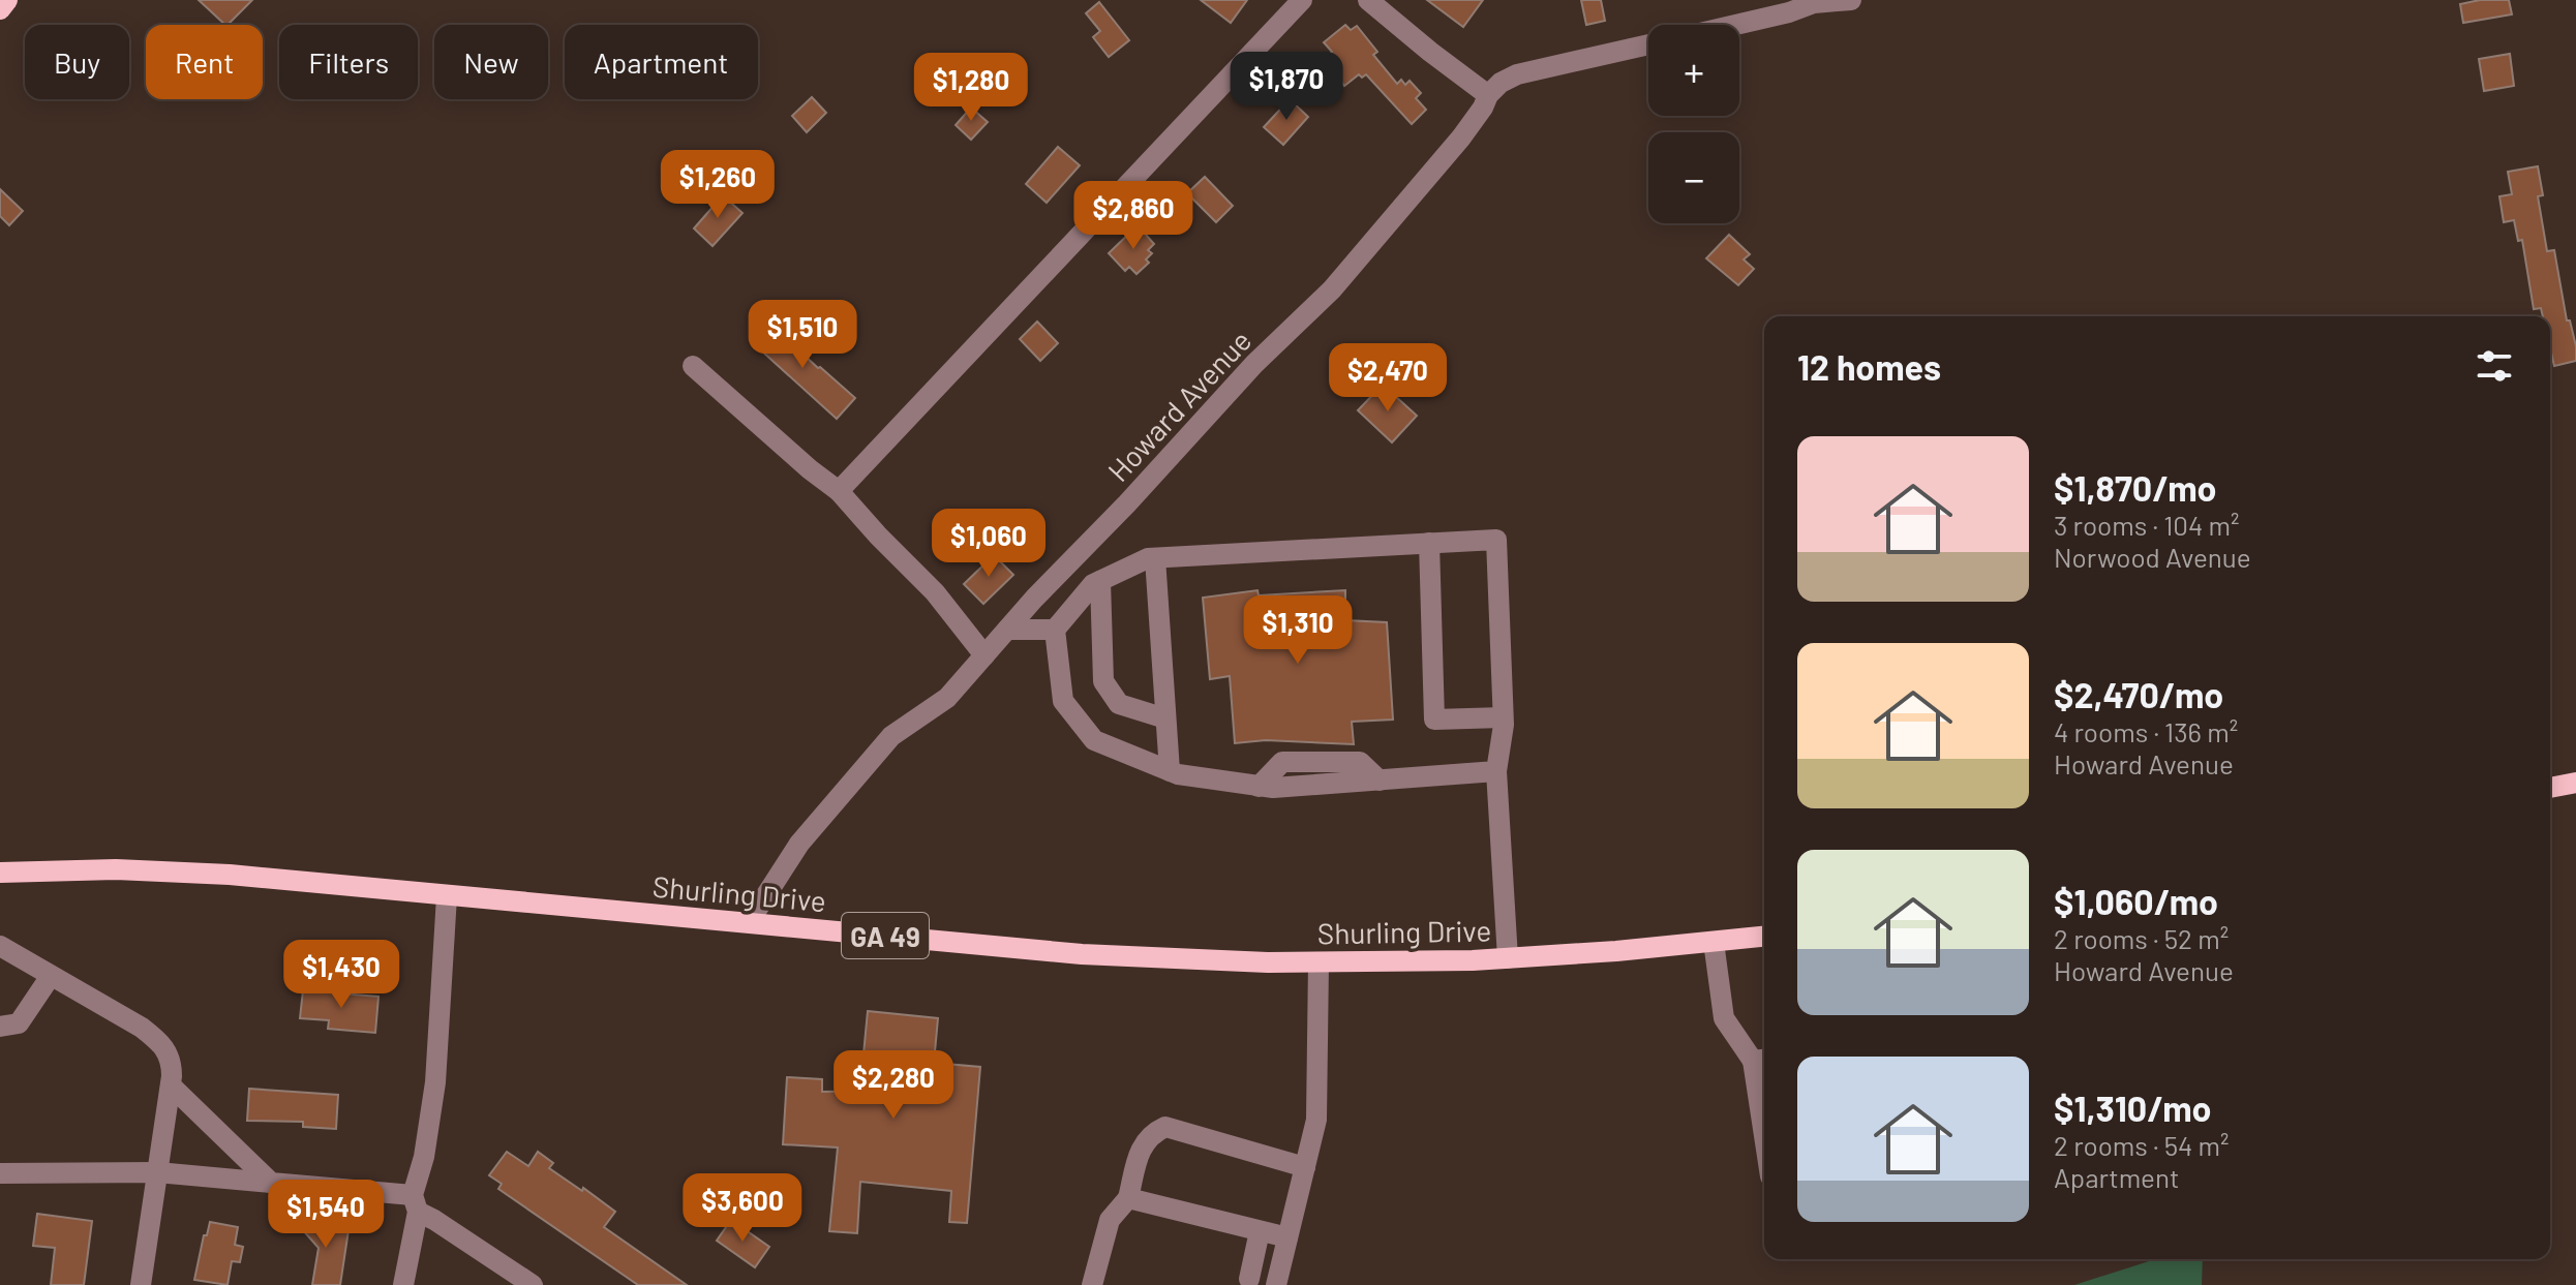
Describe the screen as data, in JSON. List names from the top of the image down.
{
  "streets": {
    "main road": ["Shurling Drive", "GA 49"],
    "street": ["Howard Avenue"]
  },
  "crossings": [
    ["Howard Avenue", "Shurling Drive"]
  ],
  "page": {
    "map_buttons": ["+", "−"],
    "chip": [
      "Buy",
      "Rent",
      "Filters",
      "New",
      "Apartment"
    ],
    "price": [
      "$1,870",
      "$1,280",
      "$1,260",
      "$2,860",
      "$1,510",
      "$2,470",
      "$1,060",
      "$1,310",
      "$1,430",
      "$2,280",
      "$3,600",
      "$1,540"
    ],
    "heading": "12 homes",
    "list": [
      {
        "name": "$1,870/mo",
        "note": "3 rooms · 104 m² · Norwood Avenue"
      },
      {
        "name": "$2,470/mo",
        "note": "4 rooms · 136 m² · Howard Avenue"
      },
      {
        "name": "$1,060/mo",
        "note": "2 rooms · 52 m² · Howard Avenue"
      },
      {
        "name": "$1,310/mo",
        "note": "2 rooms · 54 m² · Apartment"
      }
    ]
  }
}
